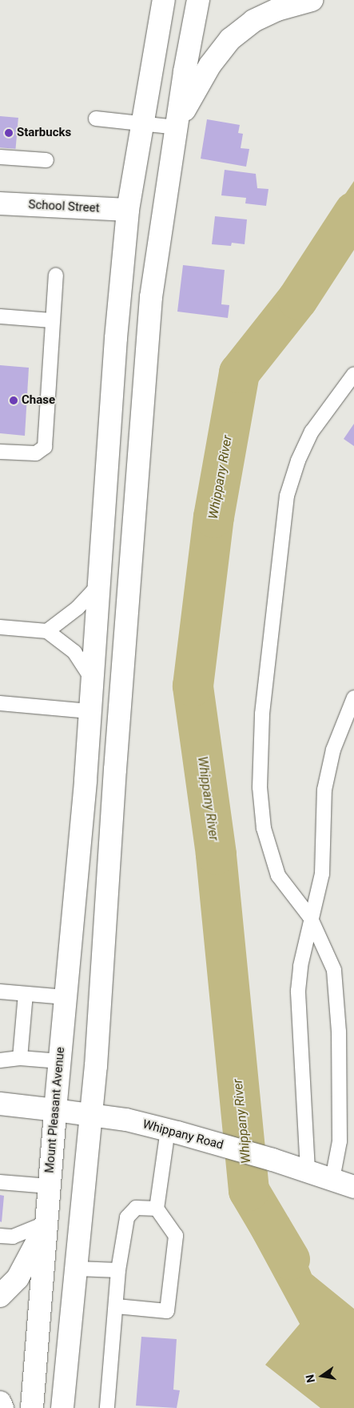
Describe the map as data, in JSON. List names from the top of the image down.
{
  "streets": {
    "main road": ["School Street", "Mount Pleasant Avenue", "Whippany Road"]
  },
  "crossings": [
    ["School Street", "Mount Pleasant Avenue"],
    ["Mount Pleasant Avenue", "Whippany Road"]
  ],
  "water": ["Whippany River"],
  "places": ["Starbucks", "Chase"],
  "north": "left"
}
